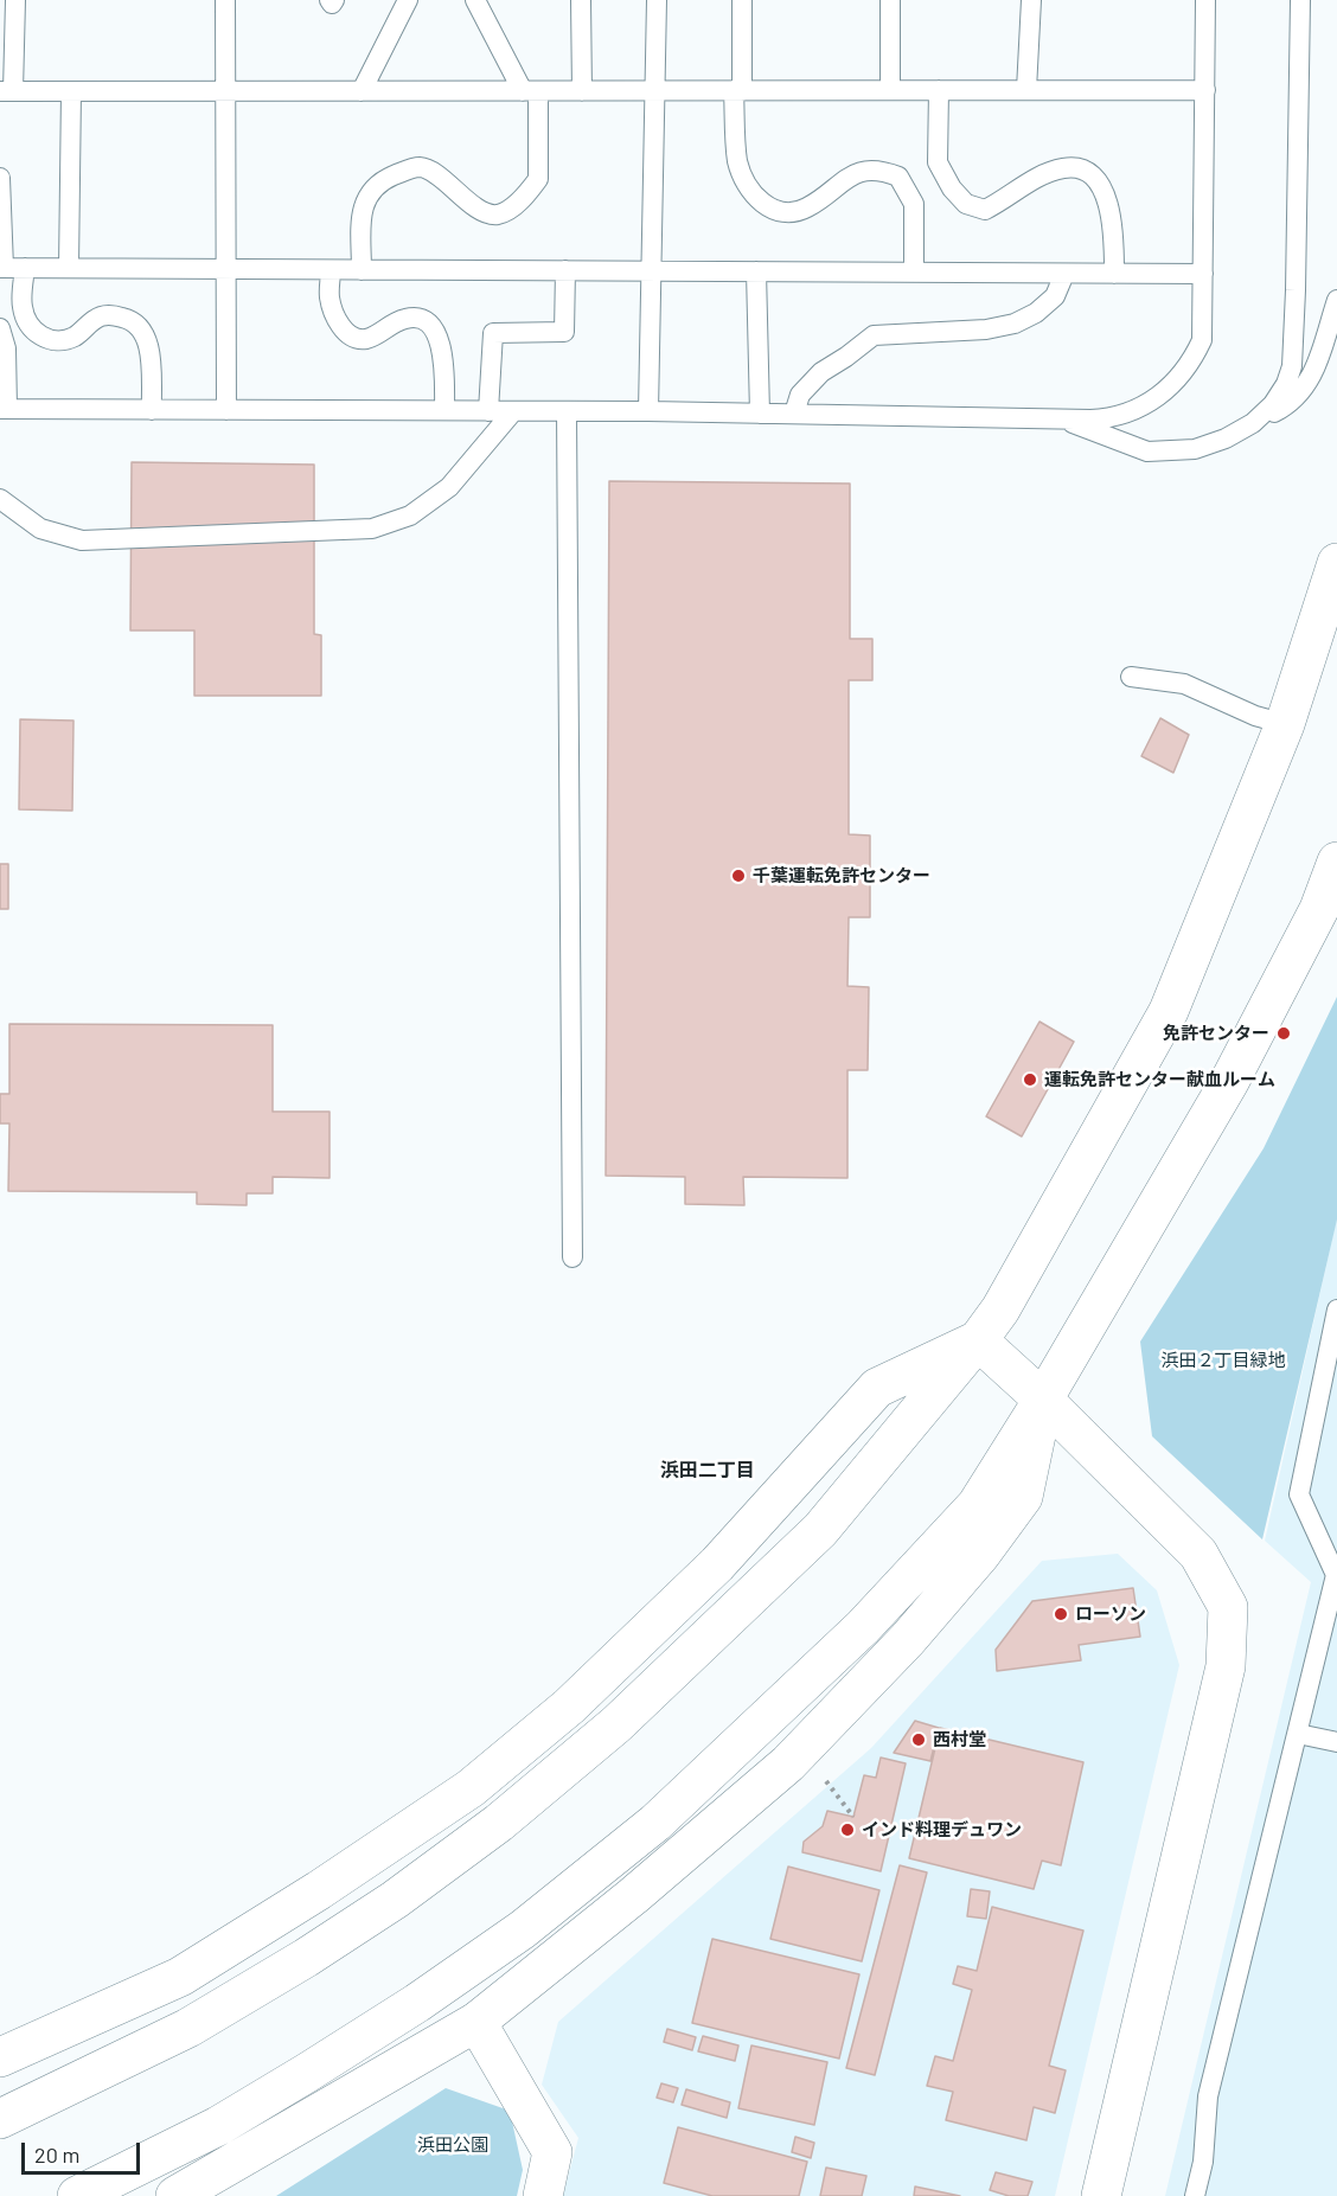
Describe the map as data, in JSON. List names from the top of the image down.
{
  "districts": ["浜田二丁目"],
  "parks": ["浜田２丁目緑地", "浜田公園"],
  "places": [
    "千葉運転免許センター",
    "免許センター",
    "運転免許センター献血ルーム",
    "ローソン",
    "西村堂",
    "インド料理デュワン"
  ],
  "scale_bar": "20 m"
}
